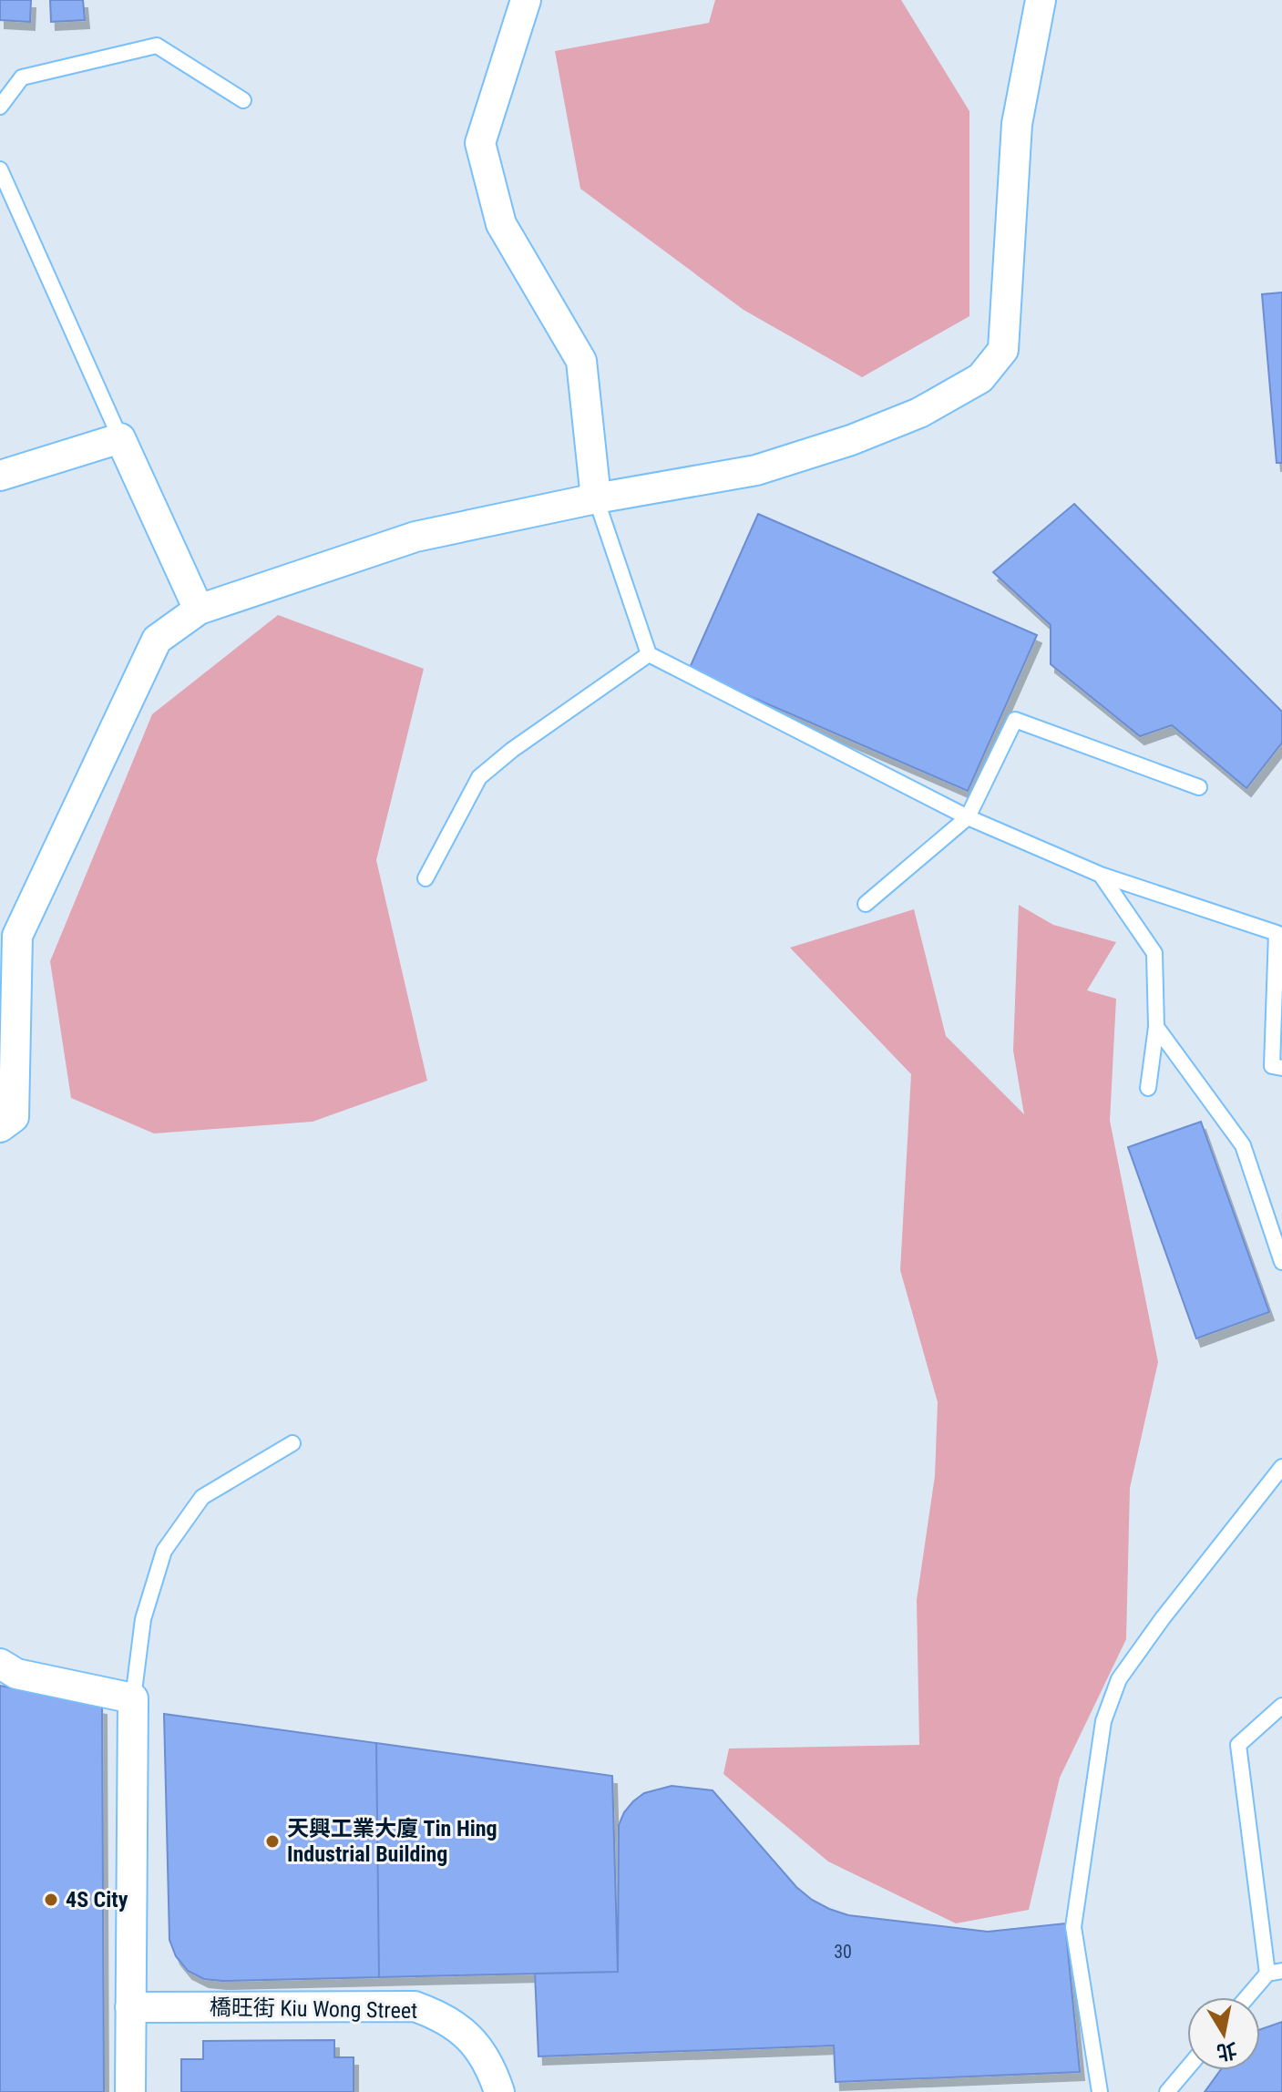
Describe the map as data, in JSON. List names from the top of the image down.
{
  "streets": {
    "street": ["橋旺街 Kiu Wong Street"]
  },
  "places": ["天興工業大廈 Tin Hing Industrial Building", "4S City"],
  "house_numbers": ["30"],
  "north": "bottom"
}
